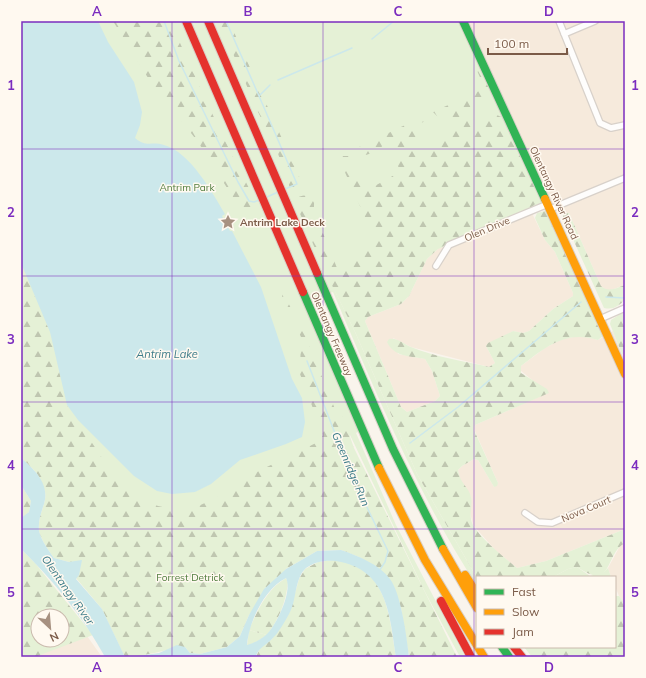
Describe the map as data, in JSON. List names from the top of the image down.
{
  "streets": {
    "main road": ["Olentangy River Road", "Olentangy Freeway"],
    "street": ["Olen Drive", "Nova Court"]
  },
  "crossings": [
    ["Olentangy River Road", "Olen Drive"]
  ],
  "water": ["Antrim Lake", "Greenridge Run", "Olentangy River"],
  "parks": ["Antrim Park", "Forrest Detrick"],
  "places": {
    "place": ["Antrim Lake Deck"]
  },
  "legend": ["Fast", "Slow", "Jam"],
  "scale_bar": "100 m",
  "north": "bottom right",
  "grid": {
    "columns": [
      "A",
      "B",
      "C",
      "D"
    ],
    "rows": [
      "1",
      "2",
      "3",
      "4",
      "5"
    ]
  }
}
